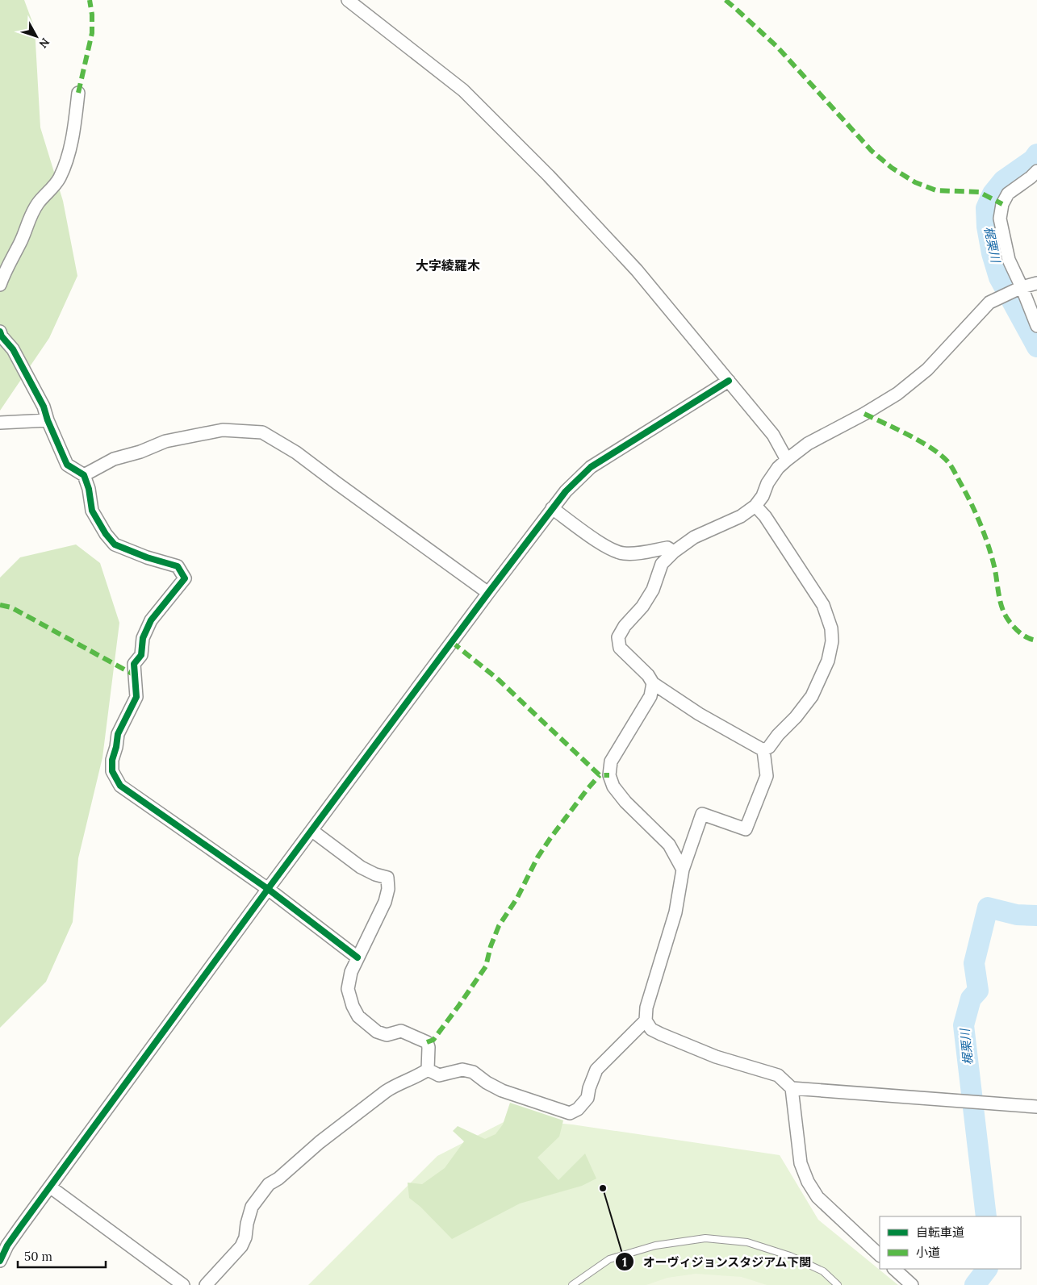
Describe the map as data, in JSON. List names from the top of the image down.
{
  "districts": ["大字綾羅木"],
  "water": ["梶栗川"],
  "places": ["オーヴィジョンスタジアム下関"],
  "legend": ["自転車道", "小道"],
  "scale_bar": "50 m",
  "north": "bottom right"
}
